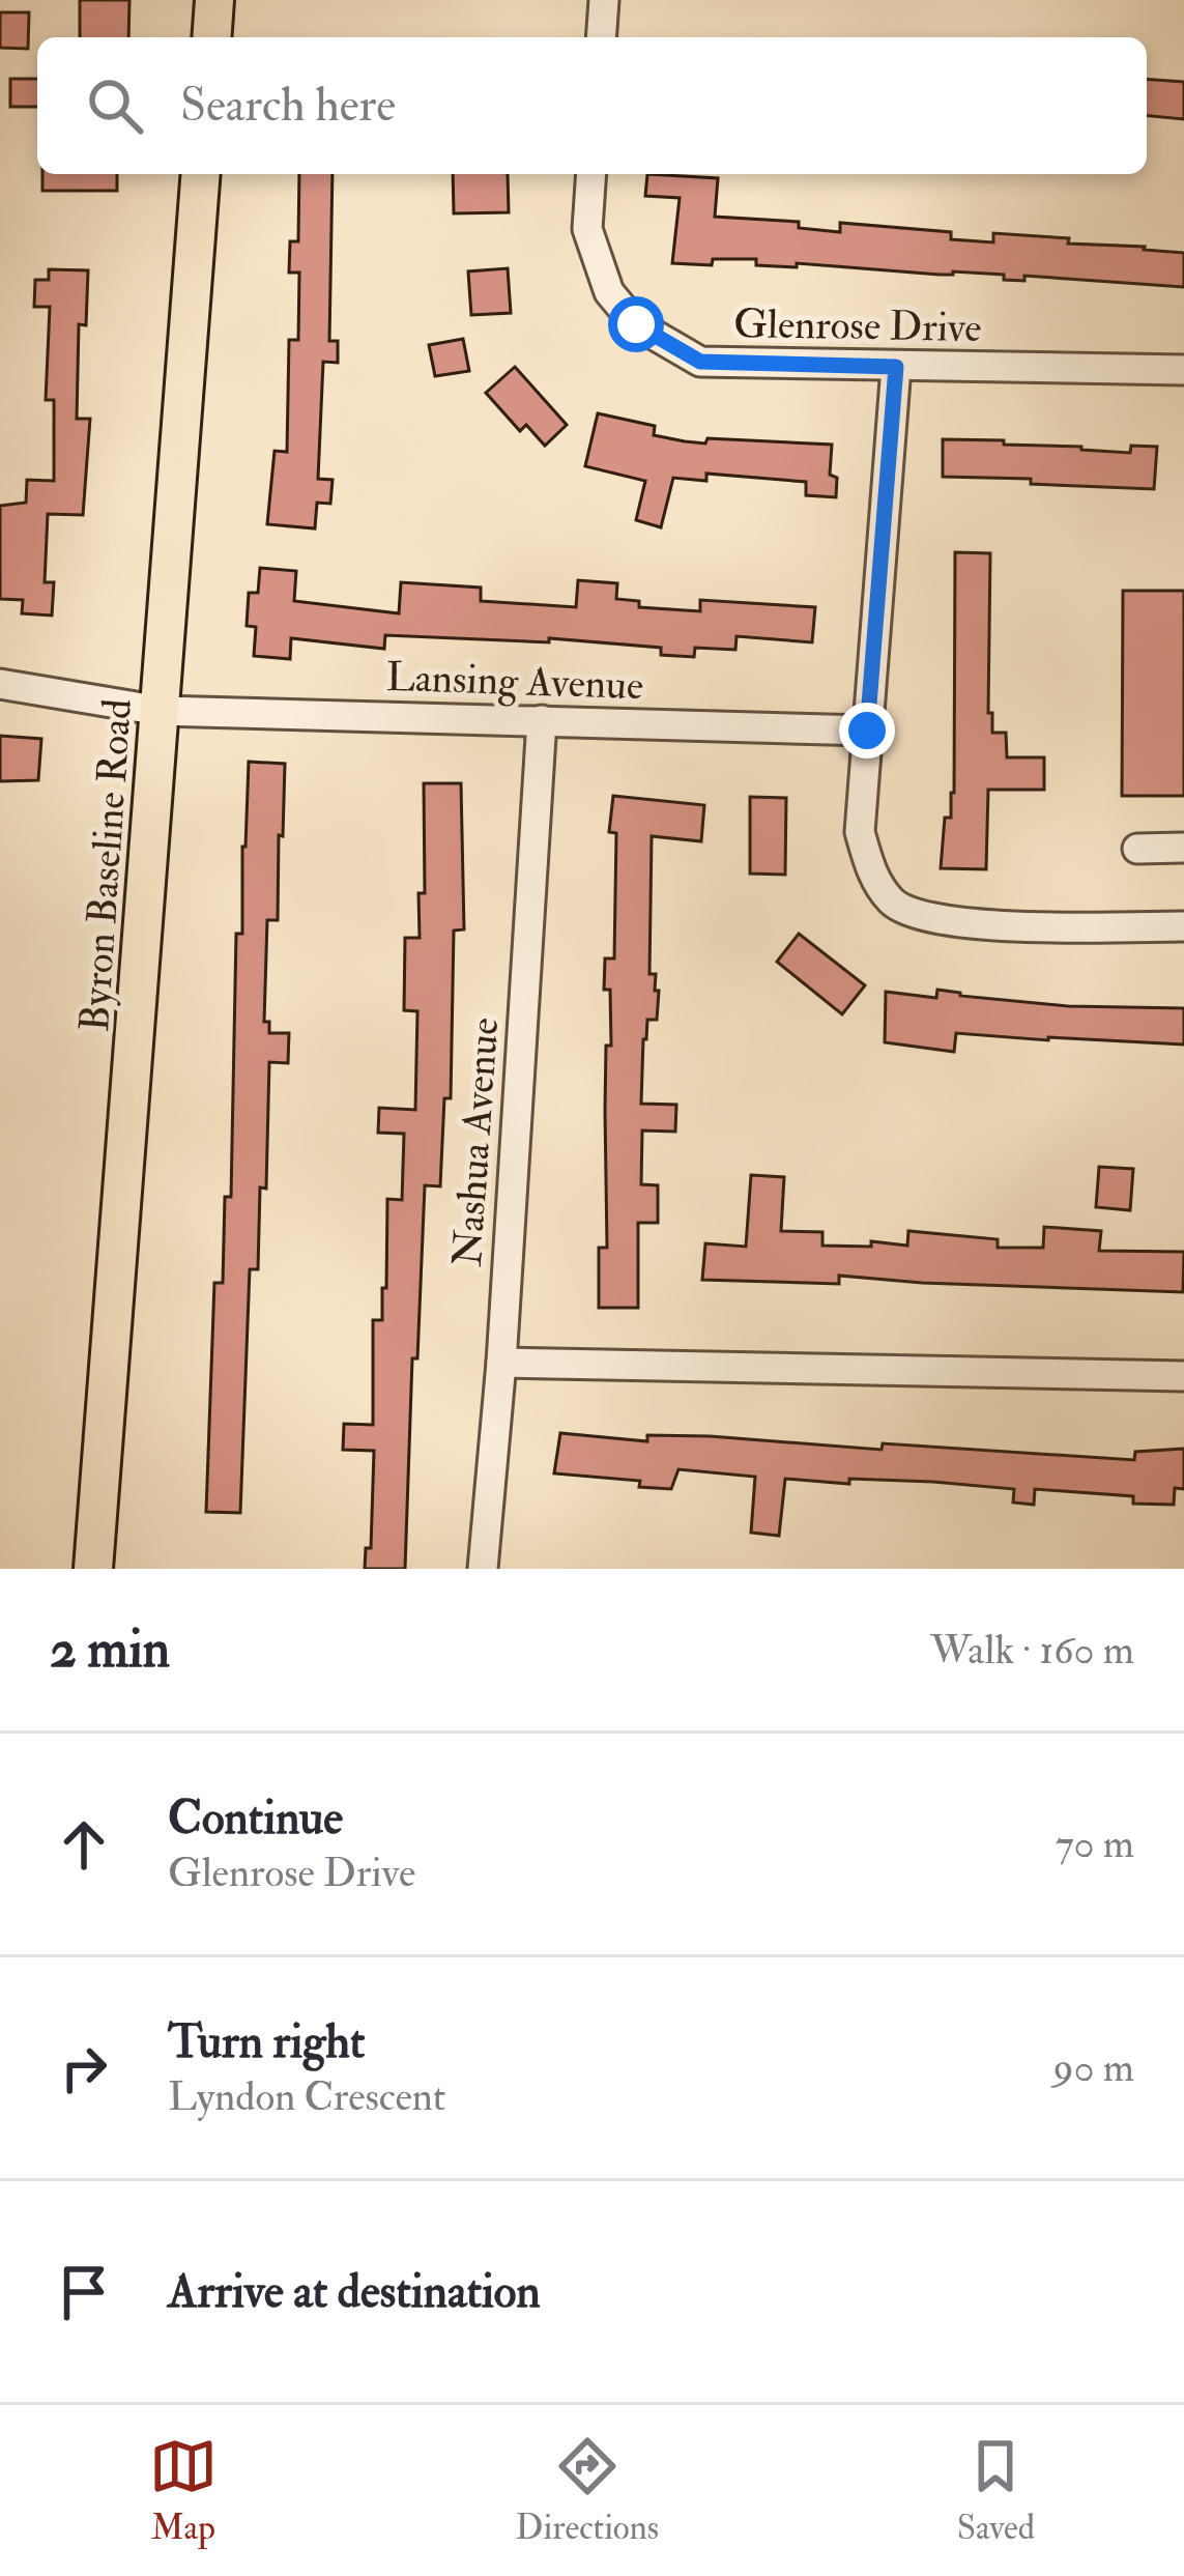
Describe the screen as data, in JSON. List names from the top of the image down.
{
  "streets": {
    "main road": ["Byron Baseline Road"],
    "street": ["Glenrose Drive", "Lansing Avenue", "Nashua Avenue"]
  },
  "crossings": [
    ["Lansing Avenue", "Byron Baseline Road"],
    ["Lansing Avenue", "Nashua Avenue"]
  ],
  "page": {
    "search": "Search here",
    "heading": ["2 min", "Walk · 160 m"],
    "list": [
      ["Continue", "Glenrose Drive", "70 m"],
      ["Turn right", "Lyndon Crescent", "90 m"],
      "Arrive at destination"
    ],
    "nav": ["Map", "Directions", "Saved"]
  }
}
